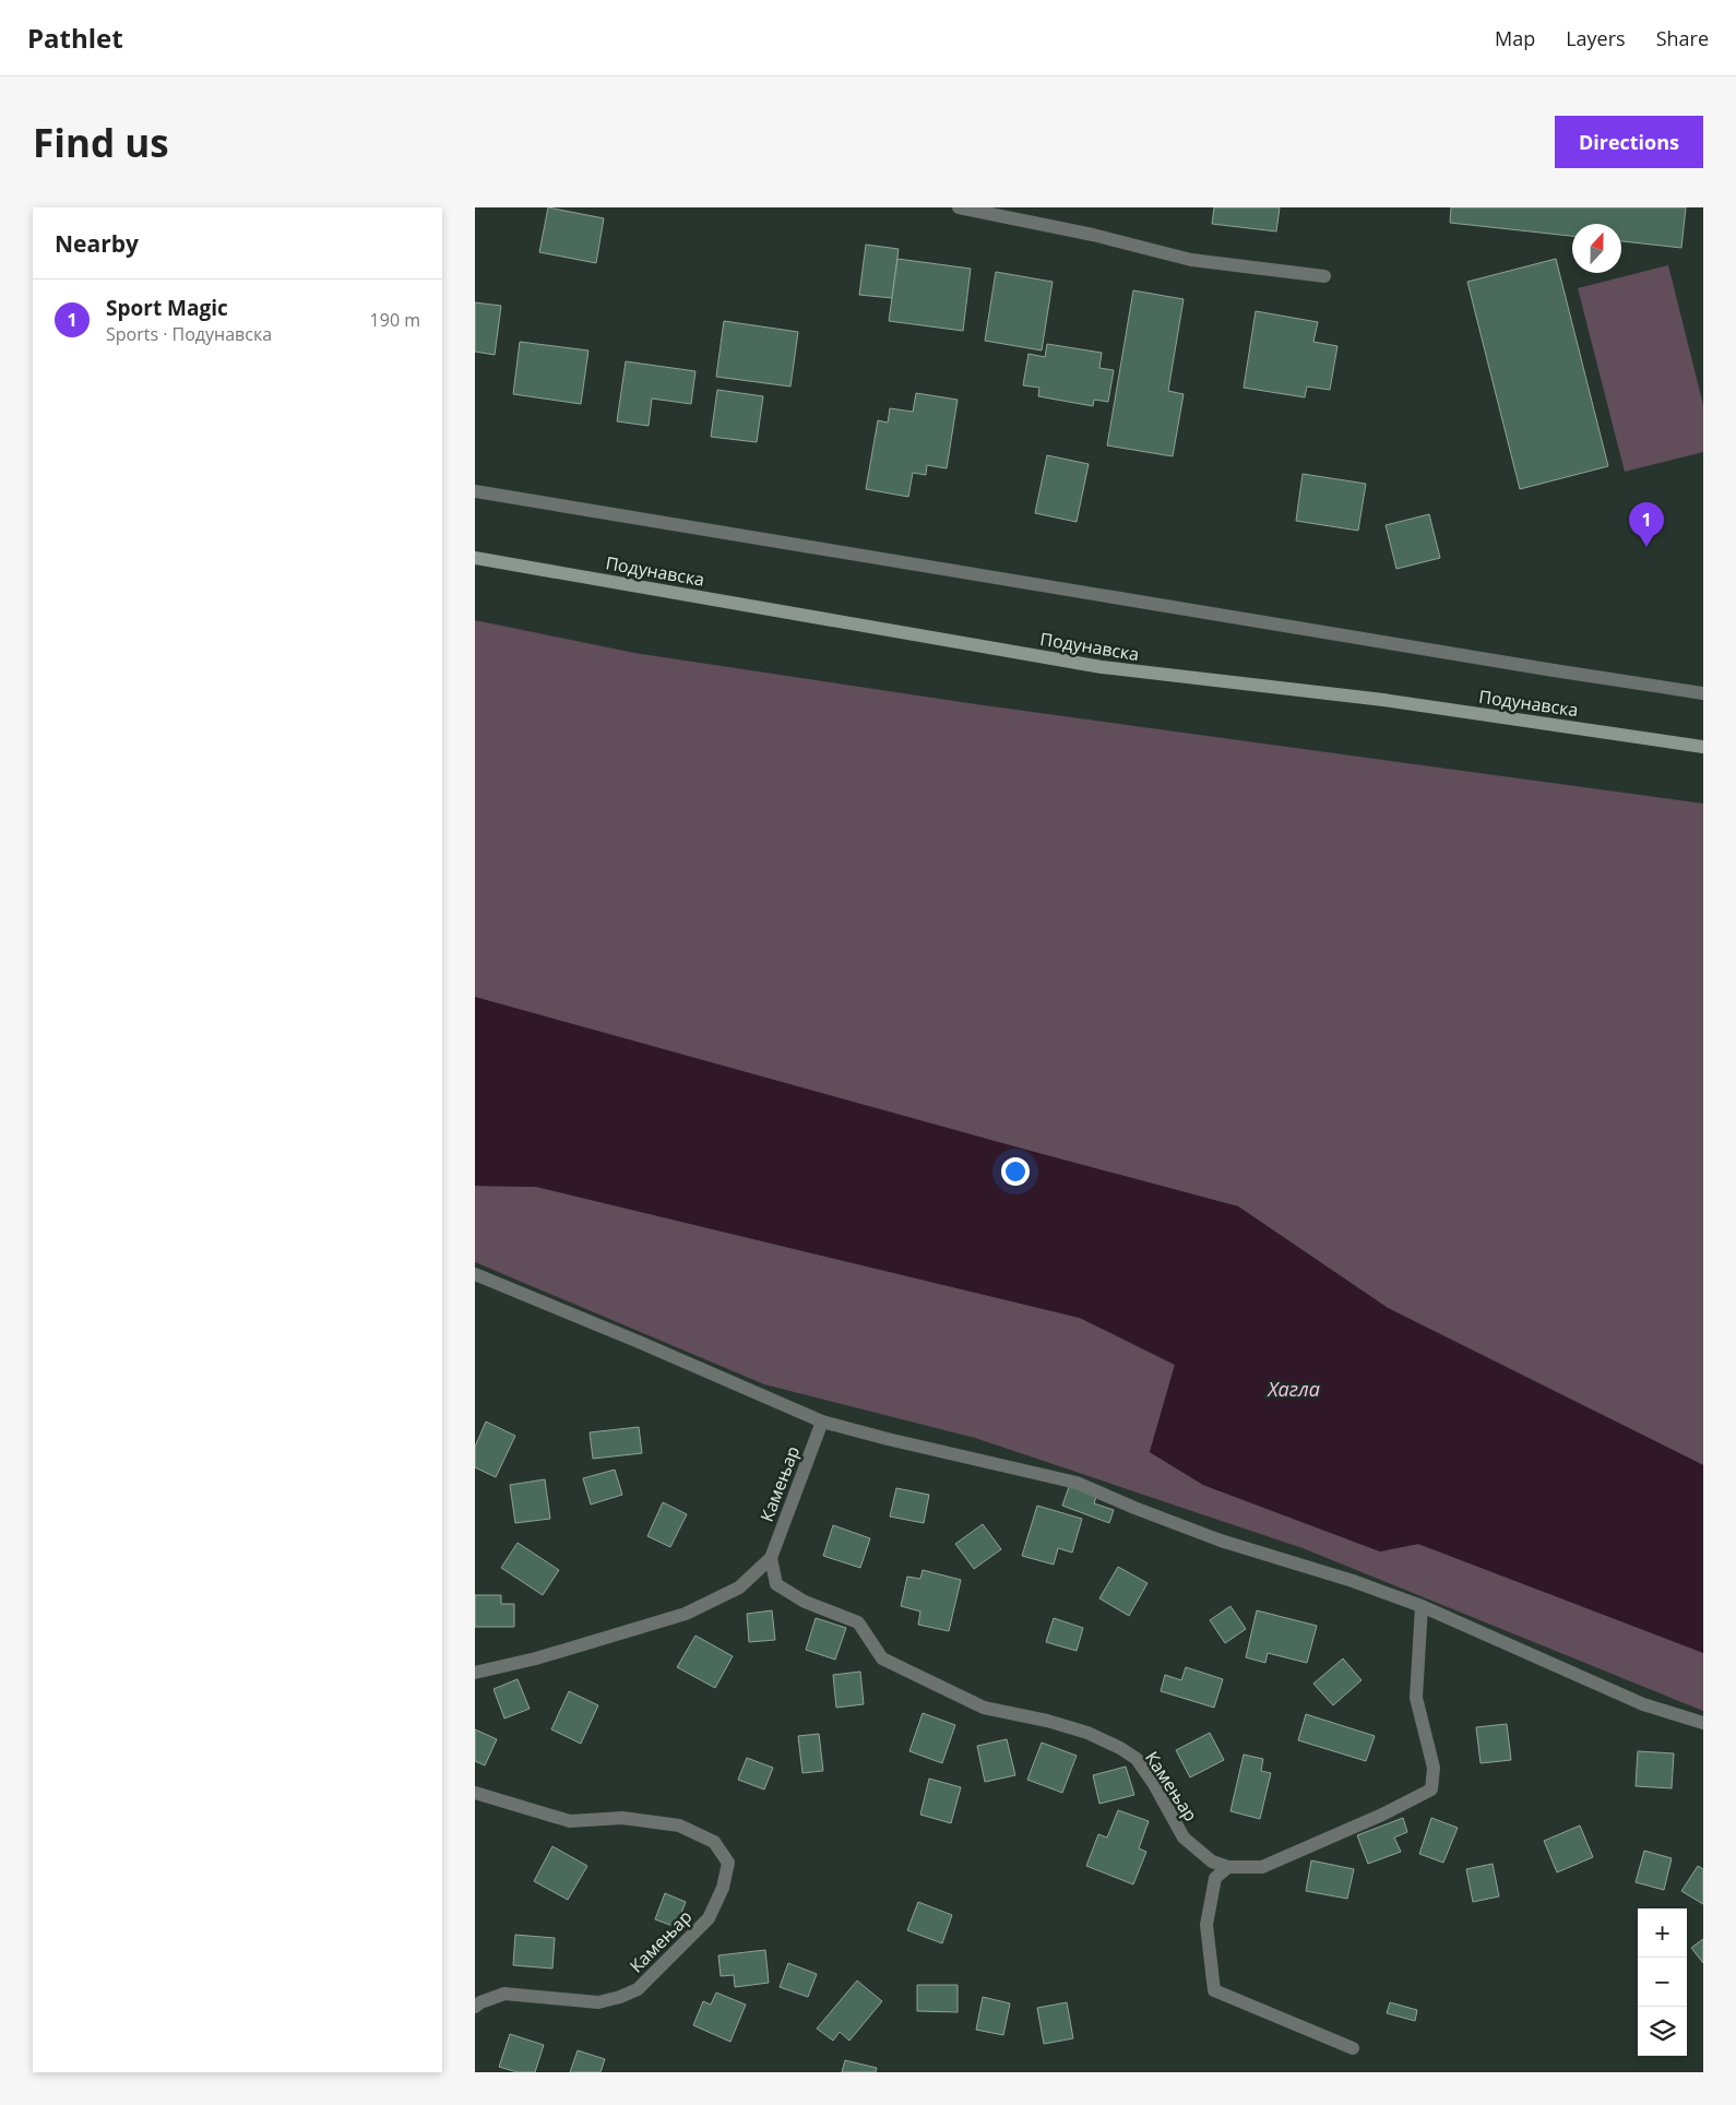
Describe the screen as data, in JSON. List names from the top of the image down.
{
  "streets": {
    "street": ["Подунавска", "Камењар"]
  },
  "water": ["Хагла"],
  "north": "top",
  "page": {
    "header": "Pathlet",
    "nav": ["Map", "Layers", "Share"],
    "buttons": "Directions",
    "title": "Find us",
    "heading": "Nearby",
    "list": [
      {
        "mark": "1",
        "name": "Sport Magic",
        "note": "Sports · Подунавска",
        "value": "190 m"
      }
    ],
    "pins": "1",
    "map_buttons": ["+", "−"]
  }
}
